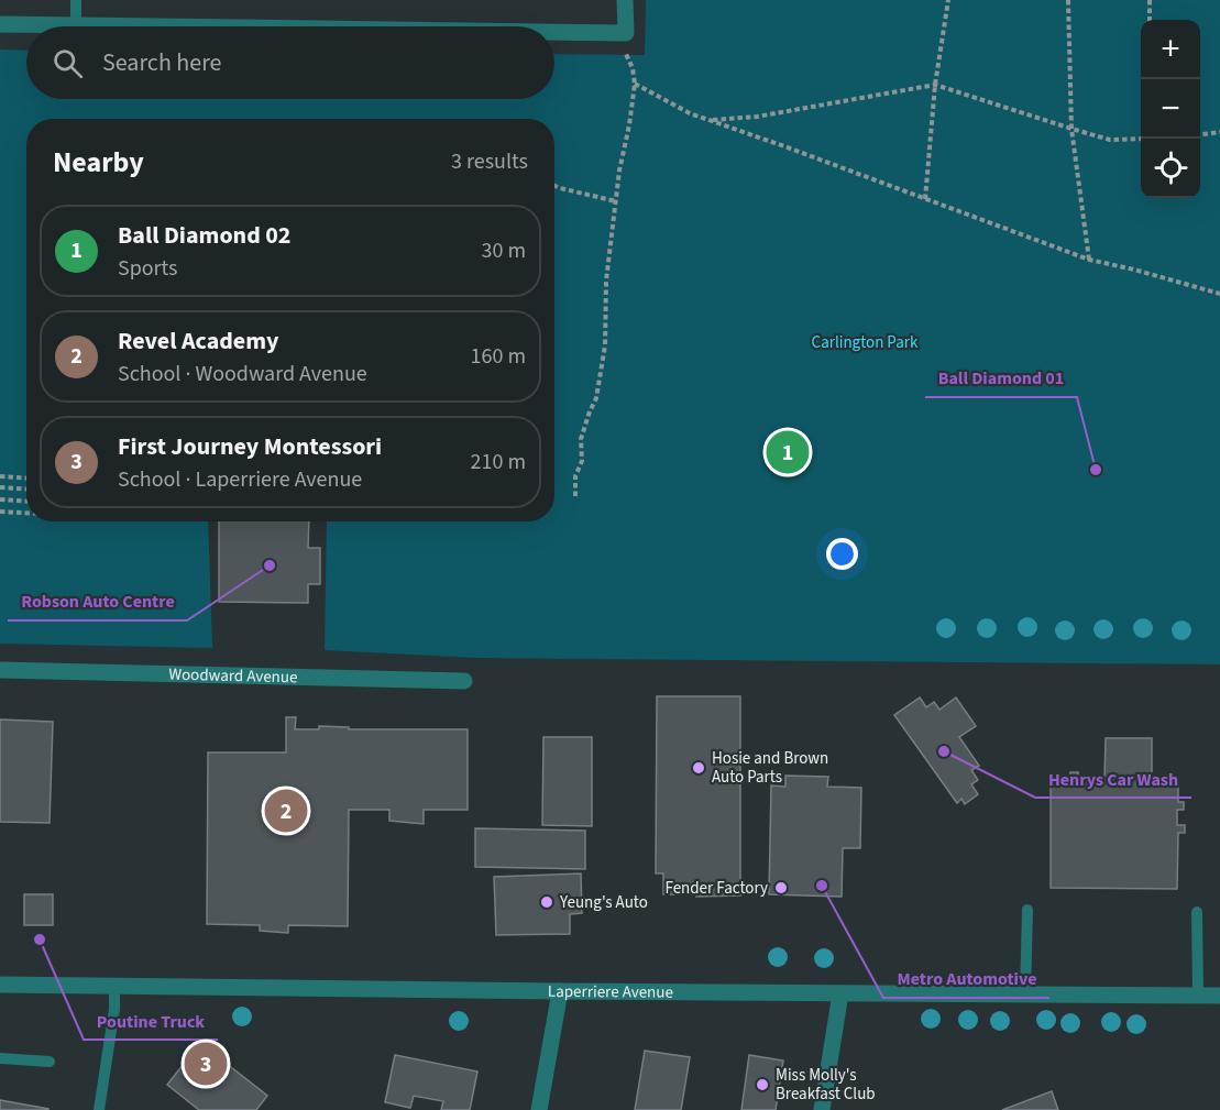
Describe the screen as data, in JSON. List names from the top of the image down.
{
  "streets": {
    "street": ["Woodward Avenue", "Laperriere Avenue"]
  },
  "parks": ["Carlington Park"],
  "places": [
    "Ball Diamond 01",
    "Robson Auto Centre",
    "Henrys Car Wash",
    "Hosie and Brown Auto Parts",
    "Metro Automotive",
    "Fender Factory",
    "Yeung's Auto",
    "Poutine Truck",
    "Miss Molly's Breakfast Club"
  ],
  "page": {
    "map_buttons": ["+", "−"],
    "search": "Search here",
    "heading": ["Nearby", "3 results"],
    "list": [
      {
        "mark": "1",
        "name": "Ball Diamond 02",
        "note": "Sports",
        "value": "30 m"
      },
      {
        "mark": "2",
        "name": "Revel Academy",
        "note": "School · Woodward Avenue",
        "value": "160 m"
      },
      {
        "mark": "3",
        "name": "First Journey Montessori",
        "note": "School · Laperriere Avenue",
        "value": "210 m"
      }
    ],
    "pins": ["1", "2", "3"]
  }
}
